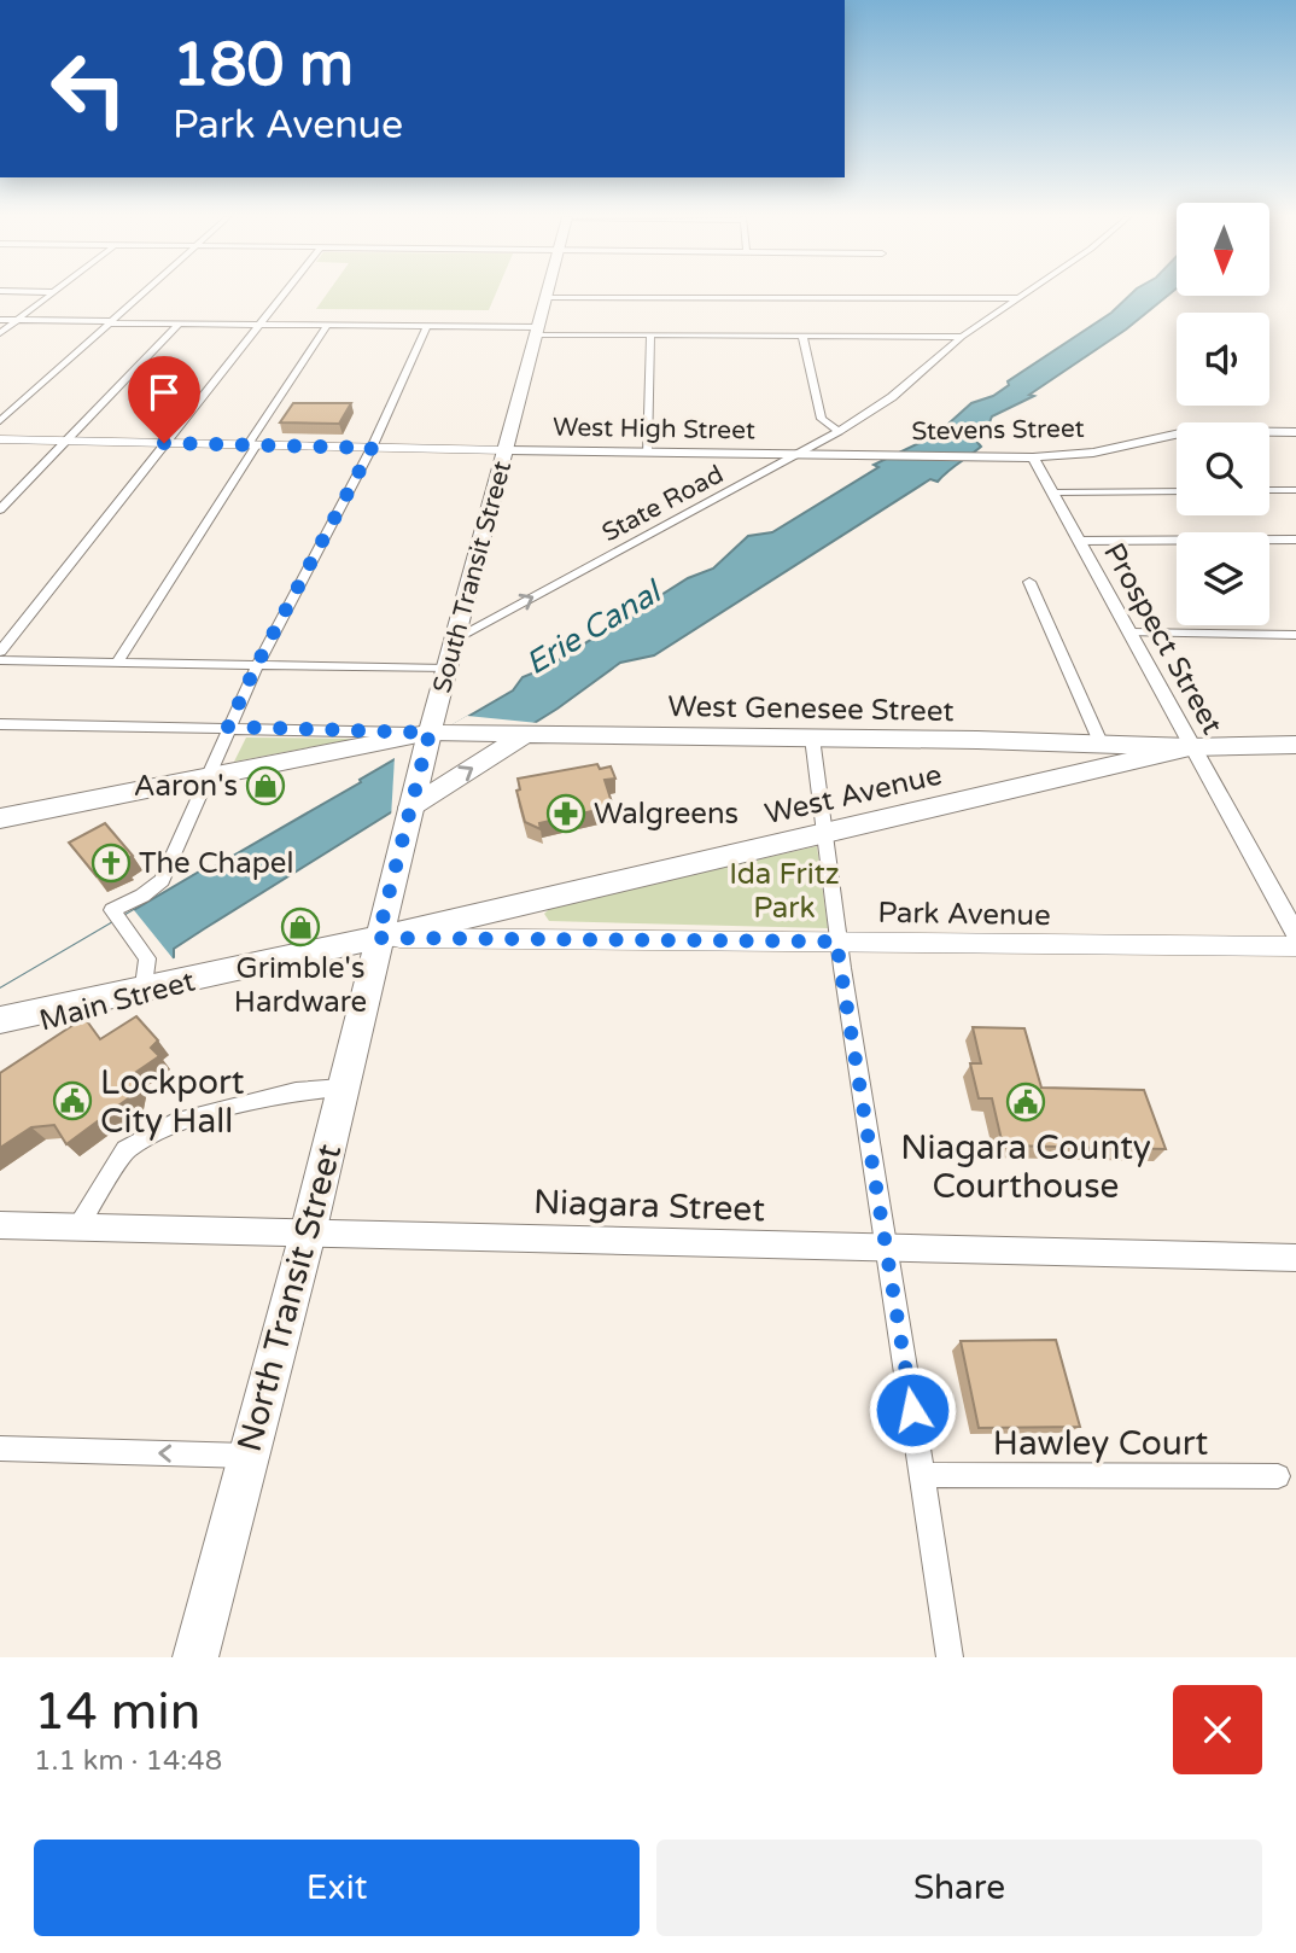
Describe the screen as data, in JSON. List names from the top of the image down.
{
  "streets": {
    "main road": [
      "South Transit Street",
      "West Genesee Street",
      "West Avenue",
      "Park Avenue",
      "Main Street",
      "North Transit Street"
    ],
    "street": [
      "West High Street",
      "Stevens Street",
      "State Road",
      "Prospect Street",
      "Niagara Street",
      "Hawley Court"
    ]
  },
  "crossings": [
    ["West High Street", "Stevens Street"],
    ["West High Street", "State Road"],
    ["West High Street", "South Transit Street"],
    ["Stevens Street", "State Road"],
    ["Stevens Street", "Prospect Street"],
    ["State Road", "South Transit Street"],
    ["South Transit Street", "West Genesee Street"],
    ["South Transit Street", "West Avenue"],
    ["South Transit Street", "Park Avenue"],
    ["South Transit Street", "Main Street"],
    ["South Transit Street", "North Transit Street"],
    ["Prospect Street", "West Genesee Street"],
    ["Prospect Street", "West Avenue"],
    ["West Genesee Street", "West Avenue"],
    ["West Avenue", "Park Avenue"],
    ["West Avenue", "Main Street"],
    ["West Avenue", "North Transit Street"],
    ["Park Avenue", "Main Street"],
    ["Park Avenue", "North Transit Street"],
    ["Main Street", "North Transit Street"],
    ["Niagara Street", "North Transit Street"]
  ],
  "one_way": ["State Road"],
  "water": ["Erie Canal"],
  "parks": ["Ida Fritz Park"],
  "places": {
    "shop": ["Aaron's", "Grimble's Hardware"],
    "pharmacy": ["Walgreens"],
    "church": ["The Chapel"],
    "public building": ["Lockport City Hall", "Niagara County Courthouse"]
  },
  "north": "bottom",
  "page": {
    "turn": ["180 m", "Park Avenue"],
    "heading": ["14 min", "1.1 km · 14:48"],
    "buttons": ["Exit", "Share"]
  }
}
